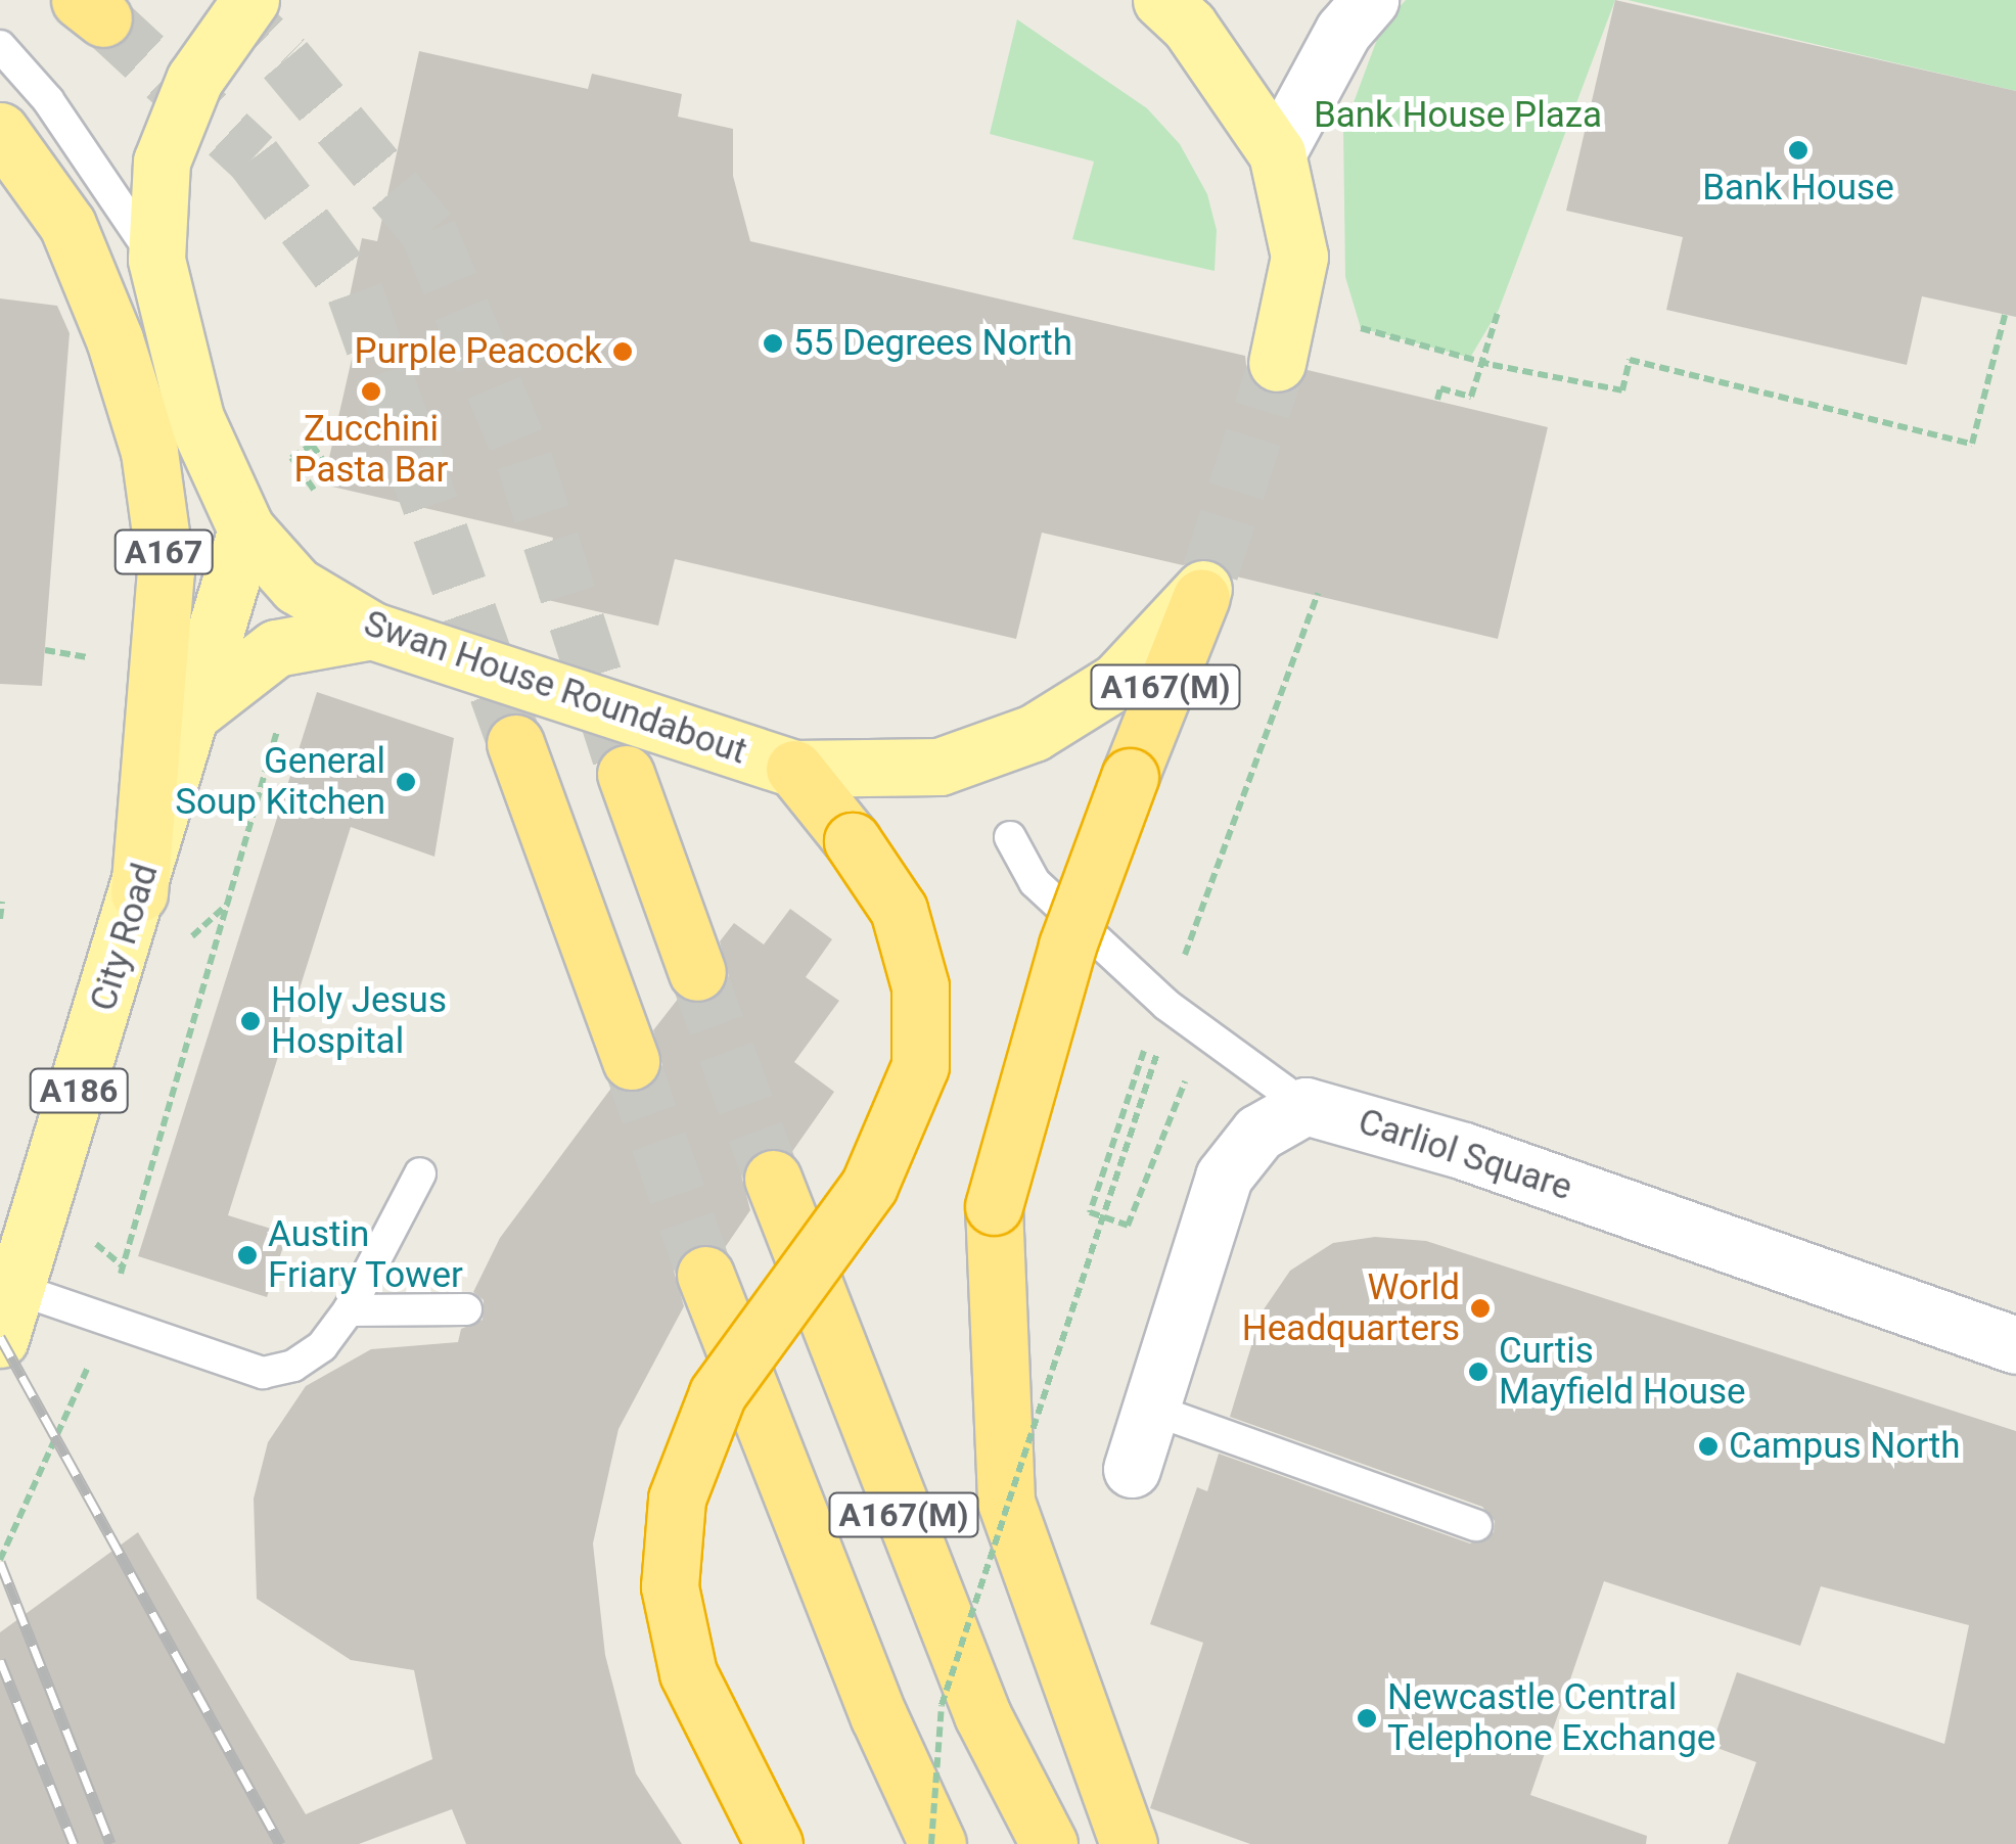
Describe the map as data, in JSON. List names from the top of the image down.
{
  "streets": {
    "highway": ["A167", "A167(M)"],
    "main road": ["Swan House Roundabout", "City Road", "A186"],
    "street": ["Carliol Square"]
  },
  "crossings": [
    ["A167", "City Road"],
    ["A167(M)", "Swan House Roundabout"],
    ["Swan House Roundabout", "City Road"]
  ],
  "parks": ["Bank House Plaza"],
  "places": [
    "Bank House",
    "55 Degrees North",
    "Purple Peacock",
    "Zucchini Pasta Bar",
    "General Soup Kitchen",
    "Holy Jesus Hospital",
    "Austin Friary Tower",
    "World Headquarters",
    "Curtis Mayfield House",
    "Campus North",
    "Newcastle Central Telephone Exchange"
  ]
}
